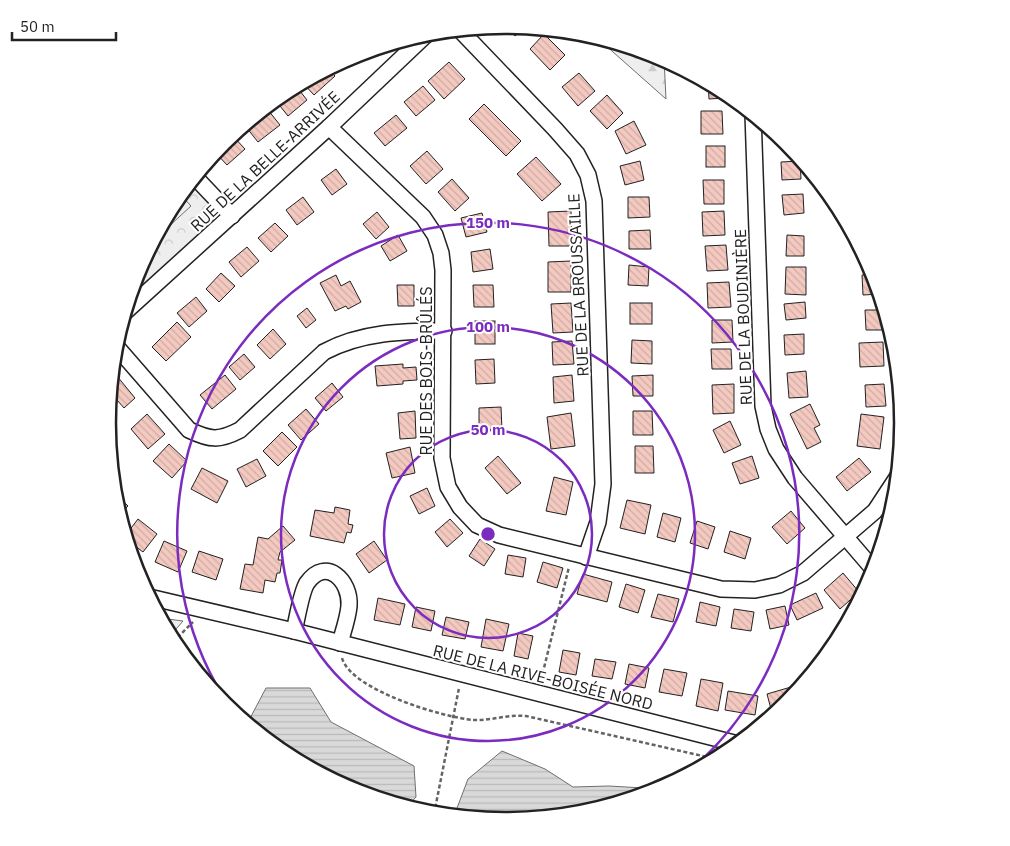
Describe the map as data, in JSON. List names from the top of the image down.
{
  "streets": {
    "street": [
      "RUE DE LA BELLE-ARRIVÉE",
      "RUE DE LA BROUSSAILLE",
      "RUE DE LA BOUDINIÈRE",
      "RUE DES BOIS-BRÛLÉS",
      "RUE DE LA RIVE-BOISÉE NORD"
    ]
  },
  "crossings": [
    ["RUE DE LA BELLE-ARRIVÉE", "RUE DES BOIS-BRÛLÉS"],
    ["RUE DE LA BROUSSAILLE", "RUE DES BOIS-BRÛLÉS"],
    ["RUE DE LA BOUDINIÈRE", "RUE DES BOIS-BRÛLÉS"]
  ],
  "scale_bar": "50 m",
  "rings": ["150 m", "100 m", "50 m"]
}
